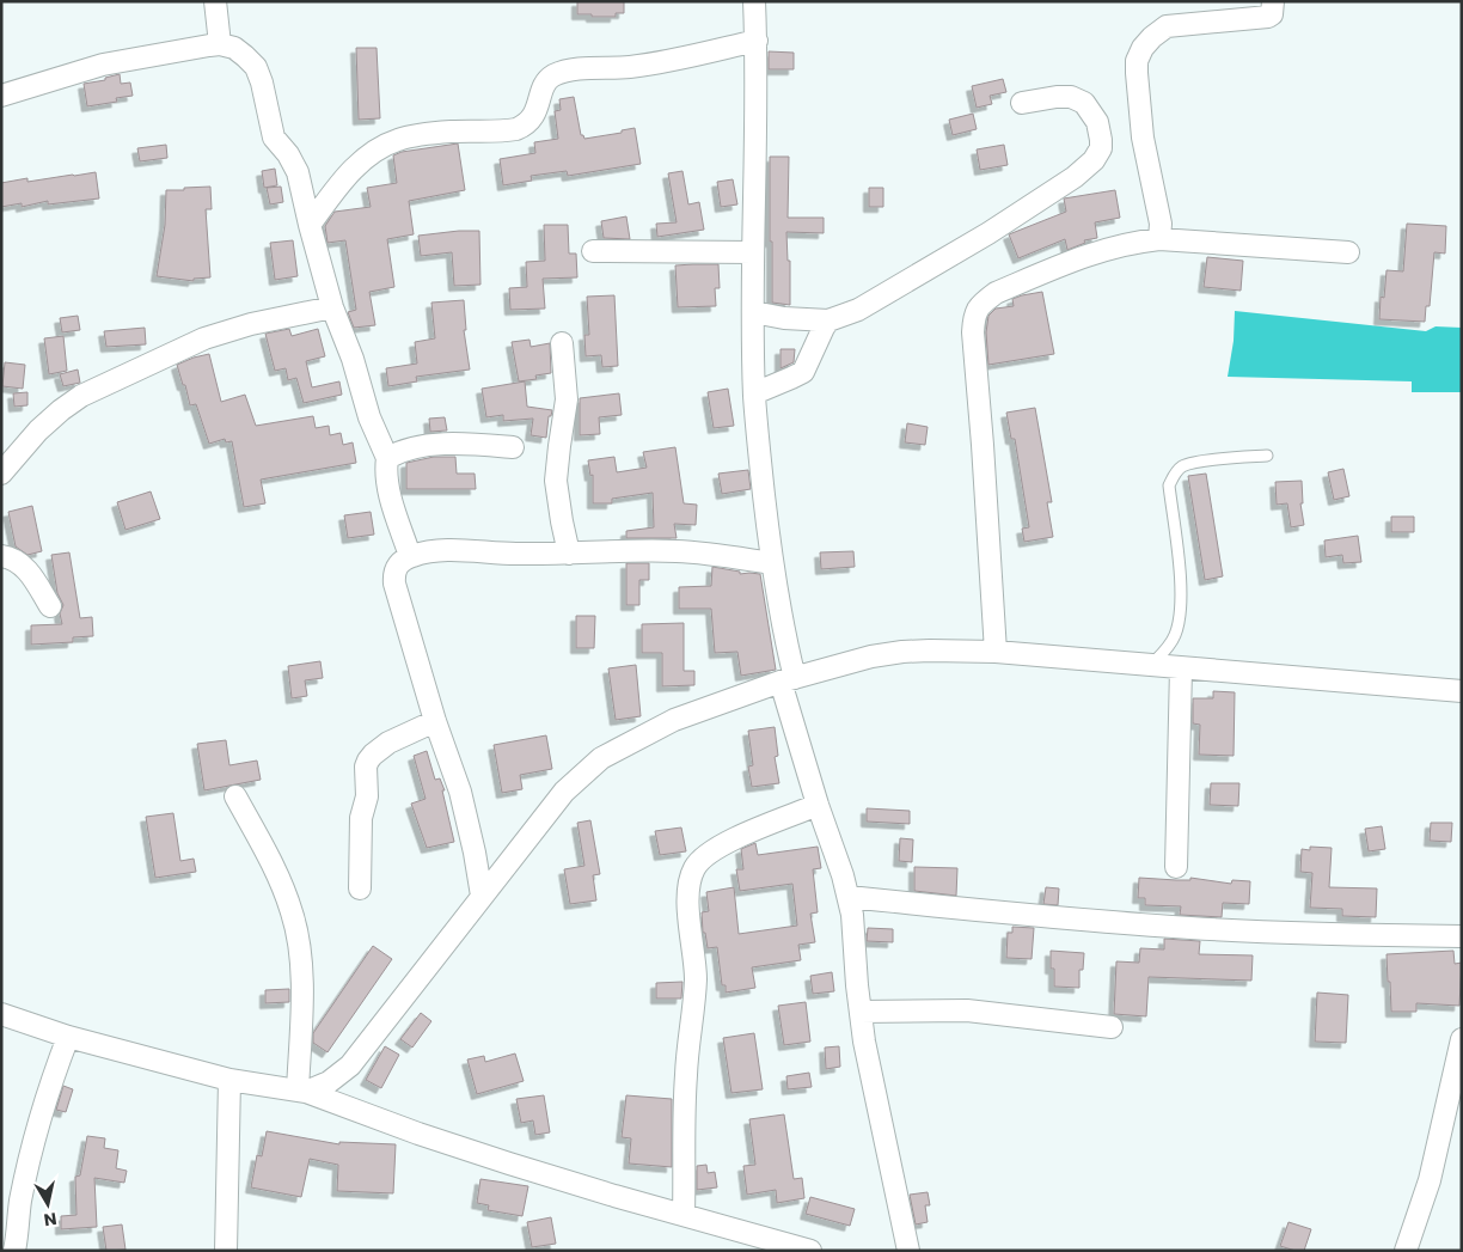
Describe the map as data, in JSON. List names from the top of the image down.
{
  "north": "bottom"
}
